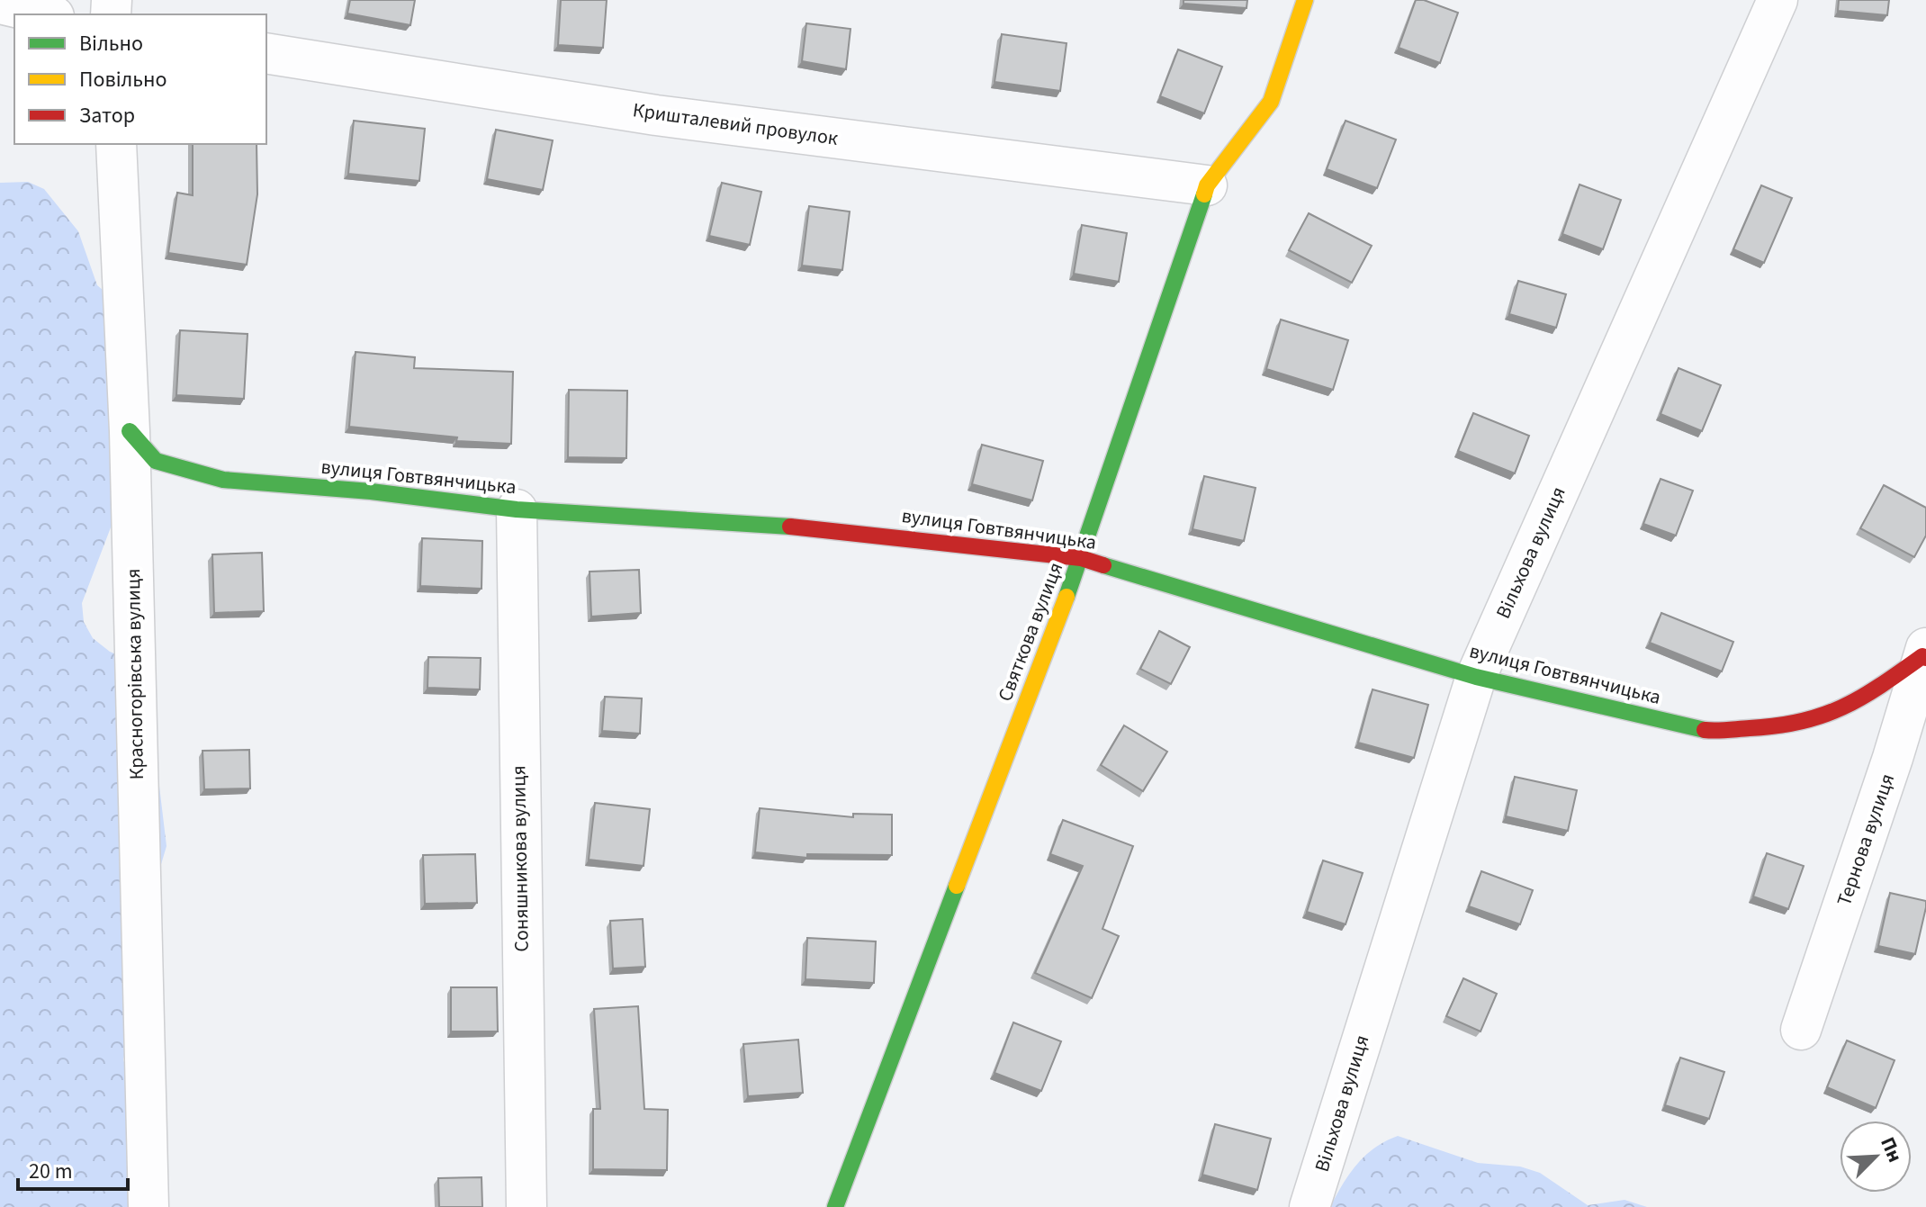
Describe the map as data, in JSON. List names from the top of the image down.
{
  "streets": {
    "street": [
      "Кришталевий провулок",
      "вулиця Говтвянчицька",
      "Вільхова вулиця",
      "Святкова вулиця",
      "Красногорівська вулиця",
      "Тернова вулиця",
      "Соняшникова вулиця"
    ]
  },
  "crossings": [
    ["Кришталевий провулок", "Святкова вулиця"],
    ["вулиця Говтвянчицька", "Вільхова вулиця"],
    ["вулиця Говтвянчицька", "Святкова вулиця"],
    ["вулиця Говтвянчицька", "Красногорівська вулиця"],
    ["вулиця Говтвянчицька", "Тернова вулиця"],
    ["вулиця Говтвянчицька", "Соняшникова вулиця"]
  ],
  "legend": ["Вільно", "Повільно", "Затор"],
  "scale_bar": "20 m",
  "north": "top right"
}
